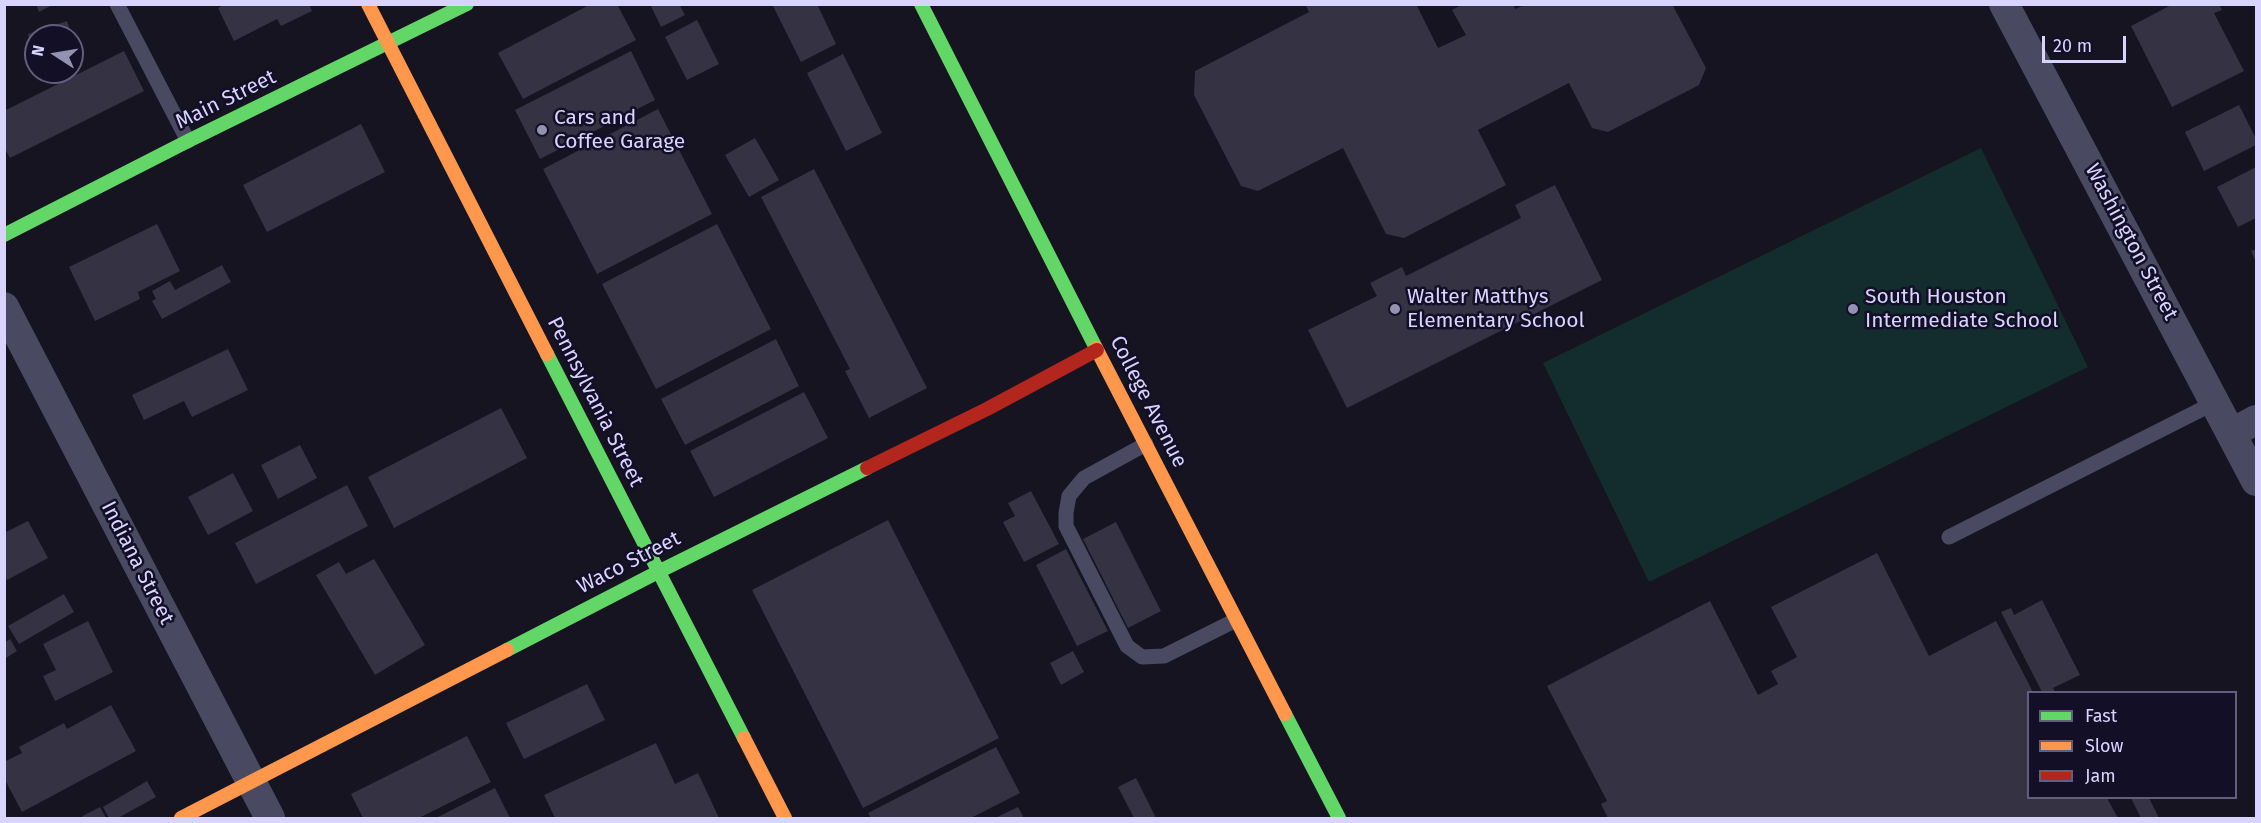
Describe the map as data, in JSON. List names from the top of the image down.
{
  "streets": {
    "street": [
      "Main Street",
      "Washington Street",
      "Pennsylvania Street",
      "College Avenue",
      "Indiana Street",
      "Waco Street"
    ]
  },
  "crossings": [
    ["Main Street", "Pennsylvania Street"],
    ["Pennsylvania Street", "Waco Street"],
    ["College Avenue", "Waco Street"],
    ["Indiana Street", "Waco Street"]
  ],
  "places": ["Cars and Coffee Garage", "Walter Matthys Elementary School", "South Houston Intermediate School"],
  "legend": ["Fast", "Slow", "Jam"],
  "scale_bar": "20 m",
  "north": "left"
}
